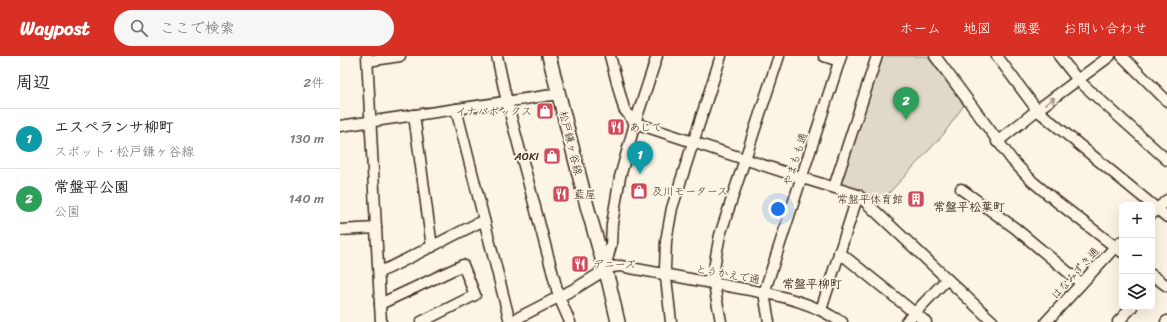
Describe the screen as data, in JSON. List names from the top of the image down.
{
  "streets": {
    "main road": ["松戸鎌ヶ谷線"],
    "street": ["やまもも通", "はなみずき通", "とうかえで通"]
  },
  "crossings": [
    ["松戸鎌ヶ谷線", "とうかえで通"],
    ["やまもも通", "とうかえで通"]
  ],
  "districts": ["常盤平松葉町", "常盤平柳町"],
  "places": {
    "shop": ["イナバボックス", "AOKI", "及川モータース"],
    "restaurant": ["あじて", "藍屋", "デニーズ"],
    "building": ["常盤平体育館"]
  },
  "page": {
    "header": "Waypost",
    "search": "ここで検索",
    "nav": [
      "ホーム",
      "地図",
      "概要",
      "お問い合わせ"
    ],
    "heading": ["周辺", "2件"],
    "pins": ["2", "1"],
    "list": [
      {
        "mark": "1",
        "name": "エスペランサ柳町",
        "note": "スポット · 松戸鎌ヶ谷線",
        "value": "130 m"
      },
      {
        "mark": "2",
        "name": "常盤平公園",
        "note": "公園",
        "value": "140 m"
      }
    ],
    "map_buttons": ["+", "−"]
  }
}
